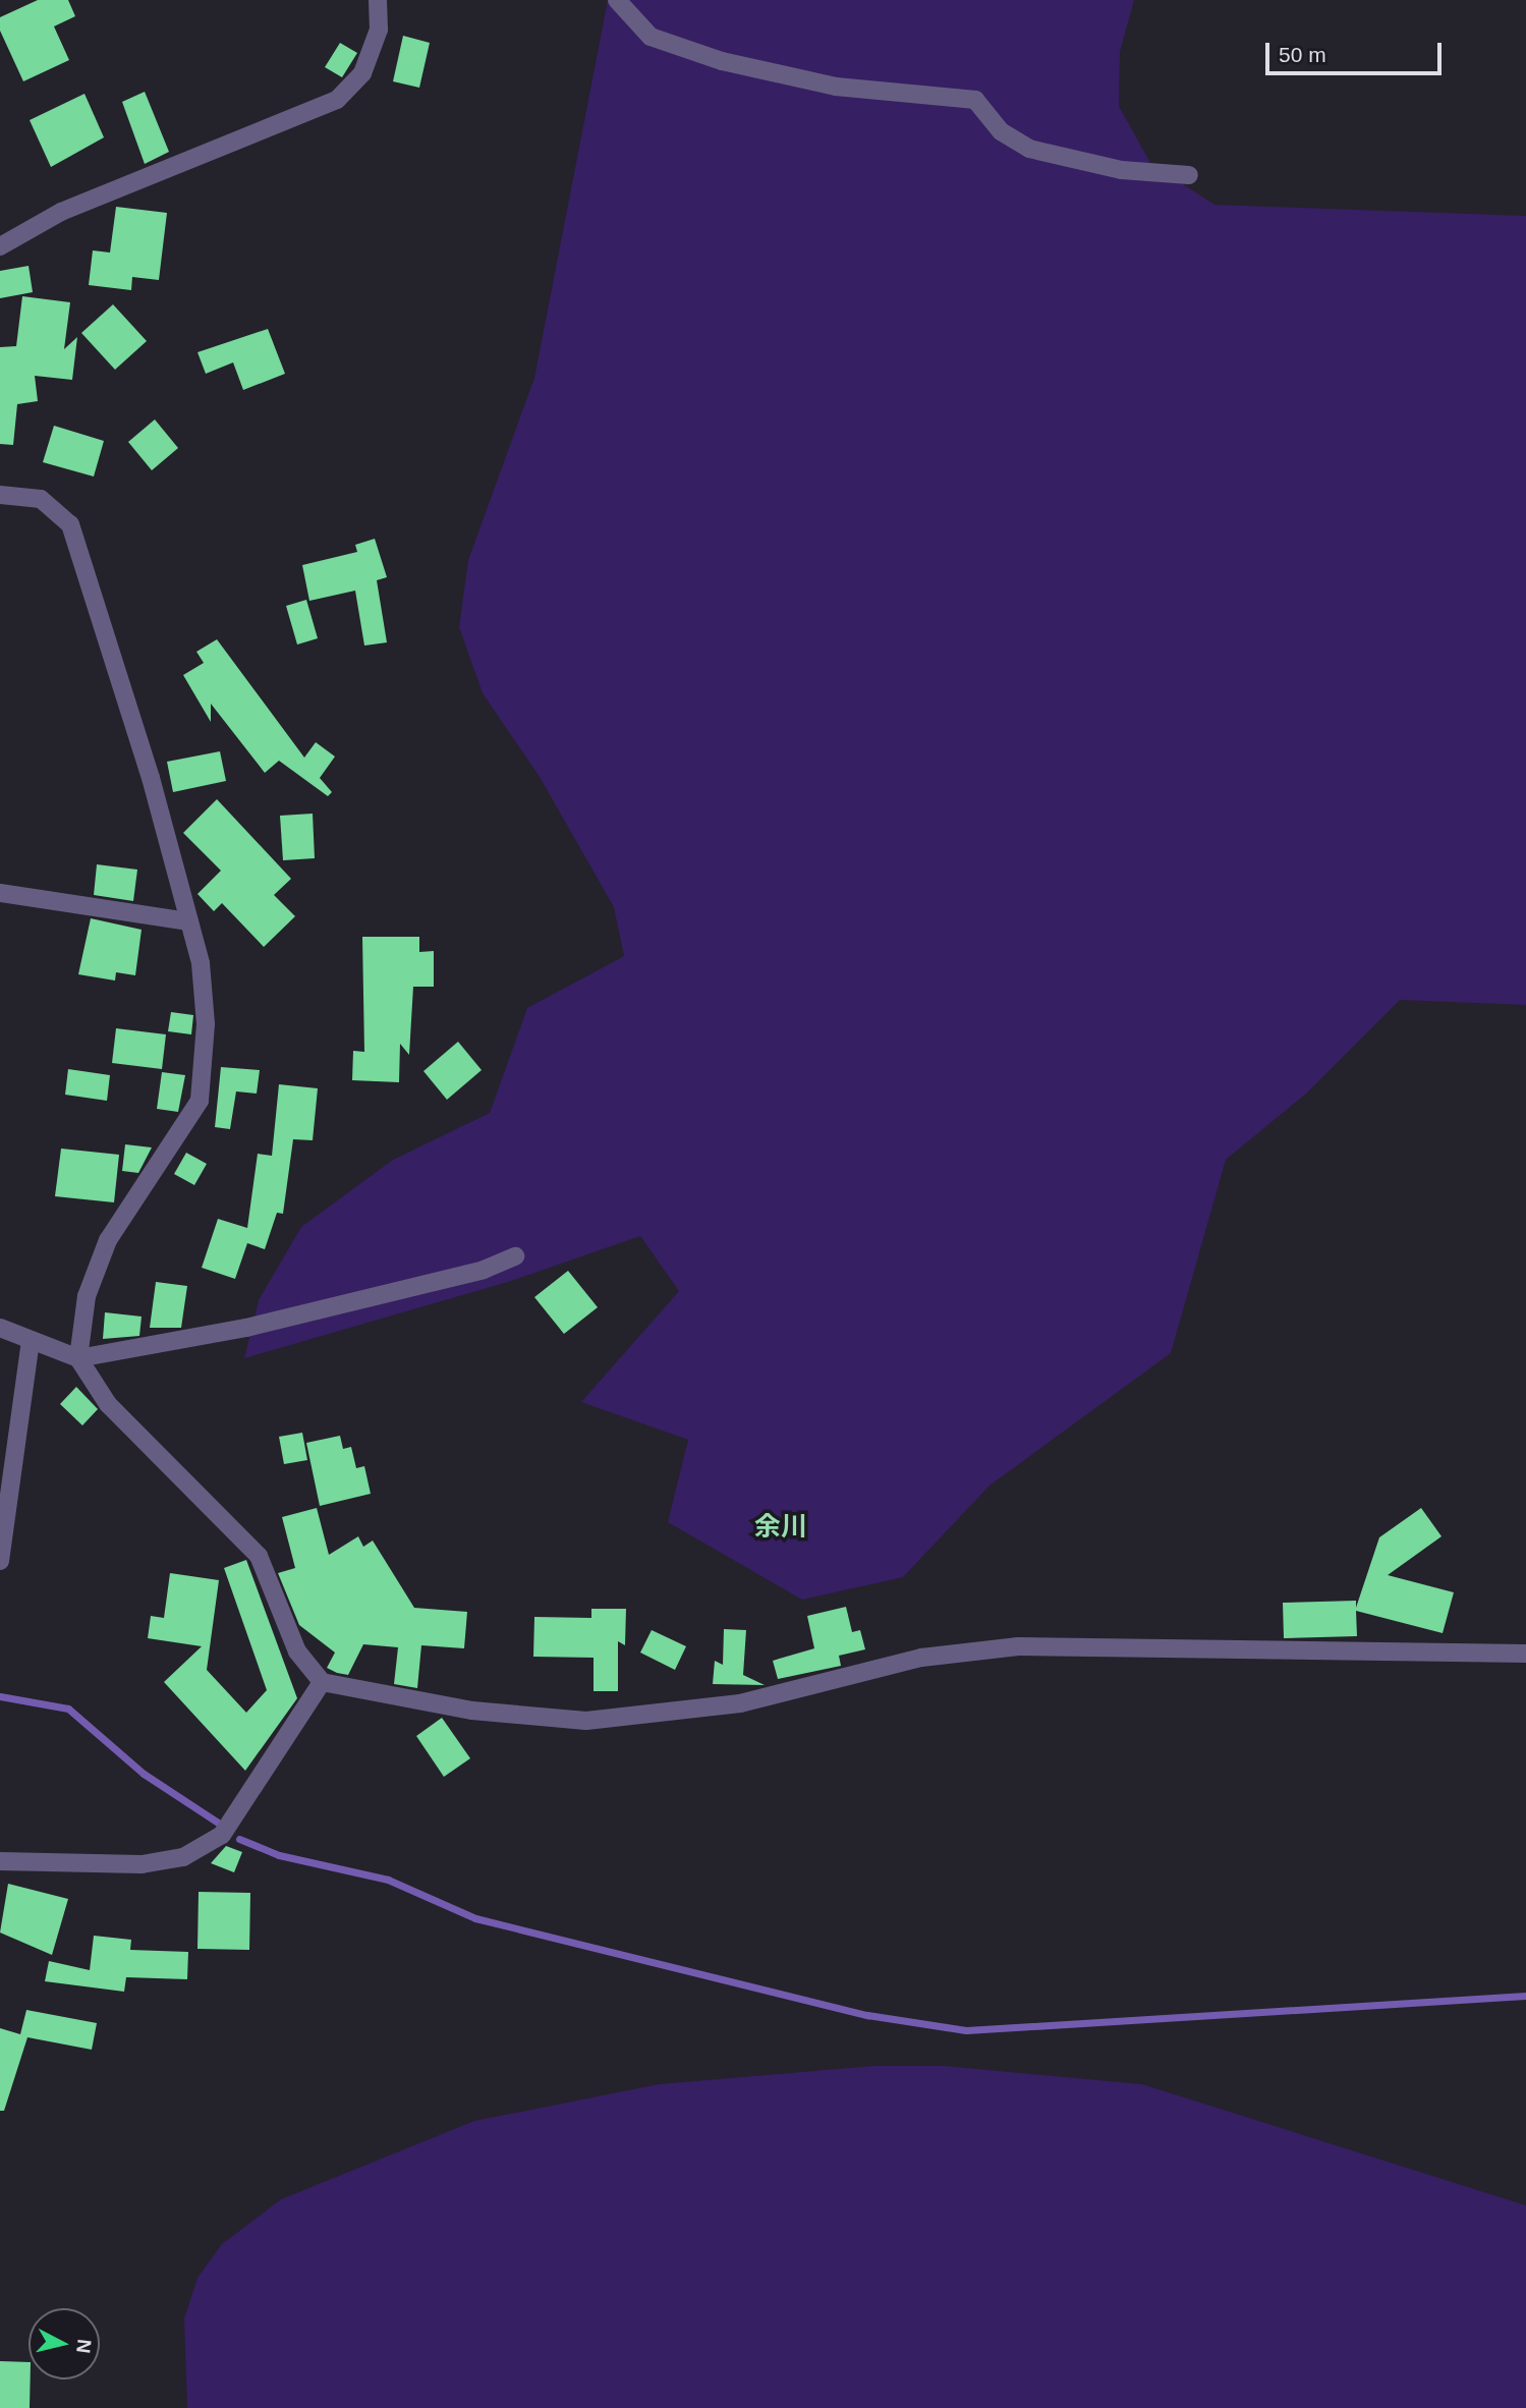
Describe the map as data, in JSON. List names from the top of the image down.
{
  "districts": ["余川"],
  "scale_bar": "50 m",
  "north": "right"
}
